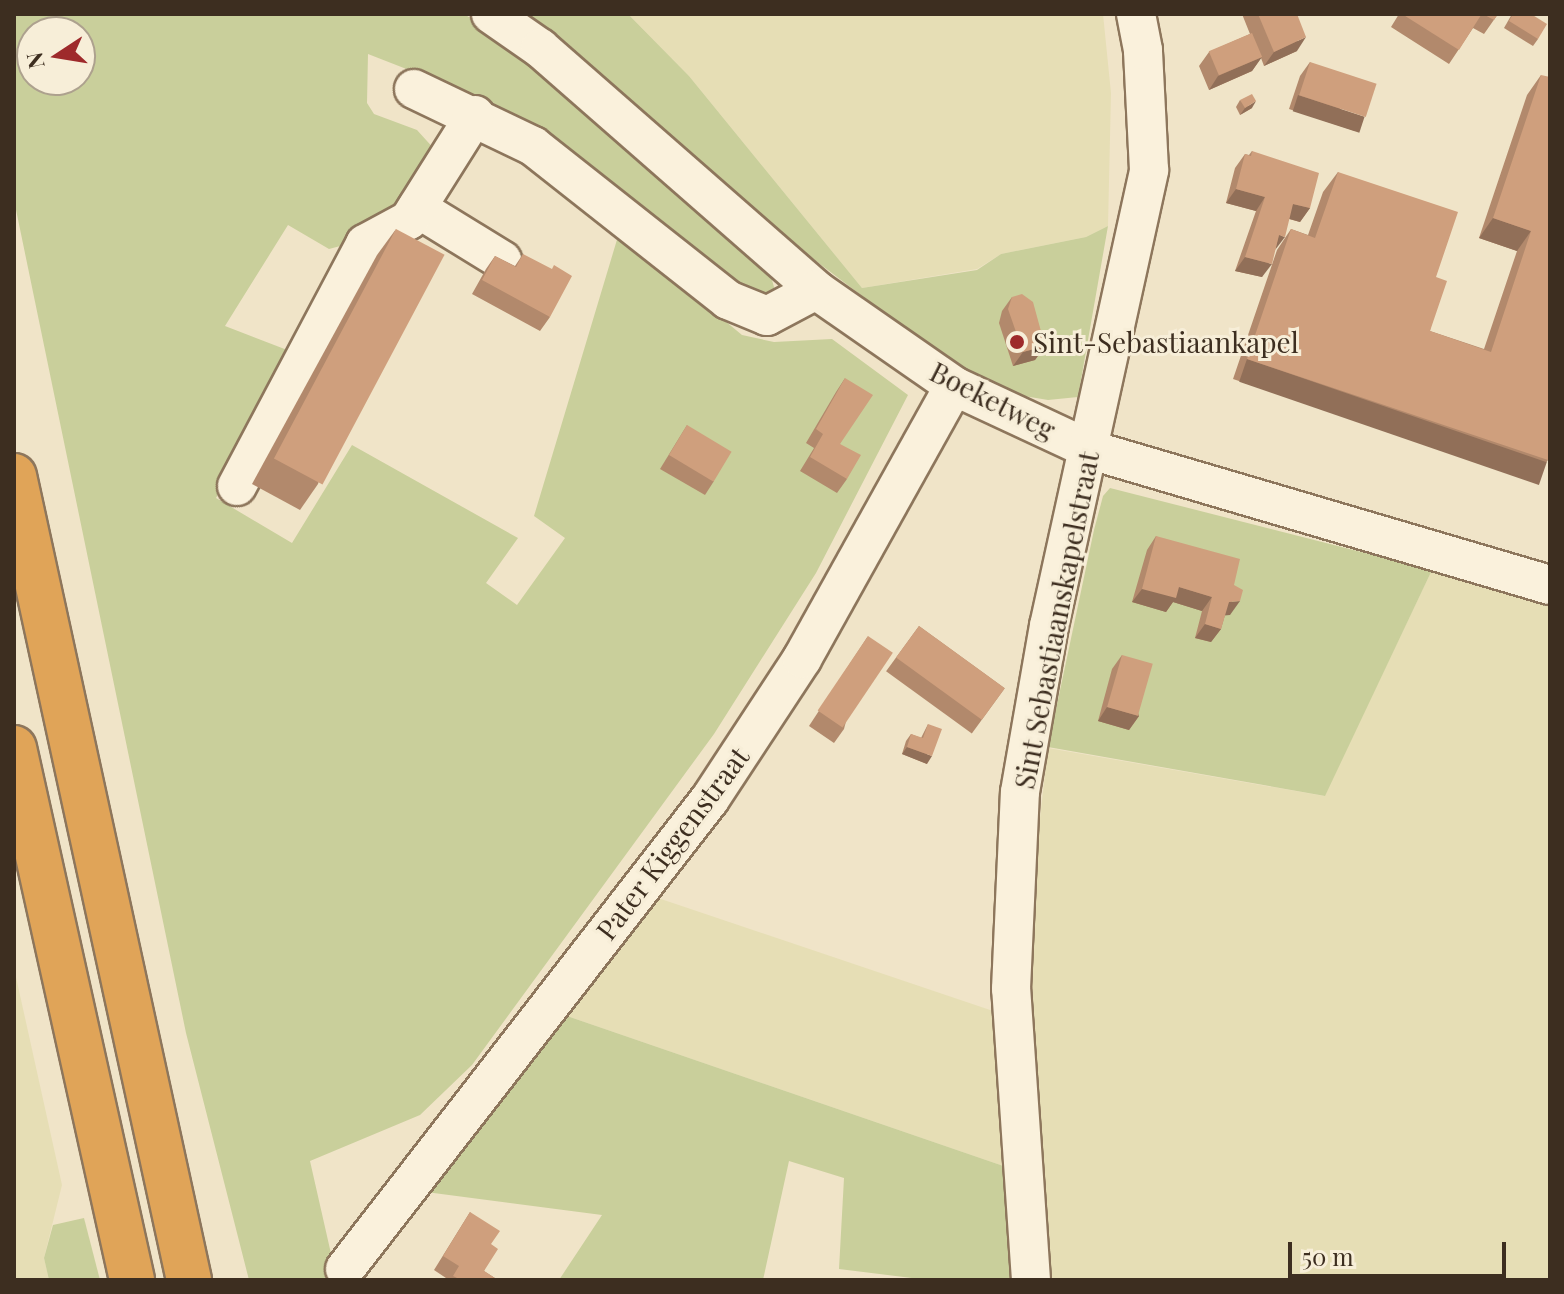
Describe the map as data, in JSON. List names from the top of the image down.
{
  "streets": {
    "street": ["Boeketweg", "Sint Sebastiaanskapelstraat", "Pater Kiggenstraat"]
  },
  "crossings": [
    ["Boeketweg", "Sint Sebastiaanskapelstraat"],
    ["Boeketweg", "Pater Kiggenstraat"]
  ],
  "places": ["Sint-Sebastiaankapel"],
  "scale_bar": "50 m",
  "north": "left"
}
